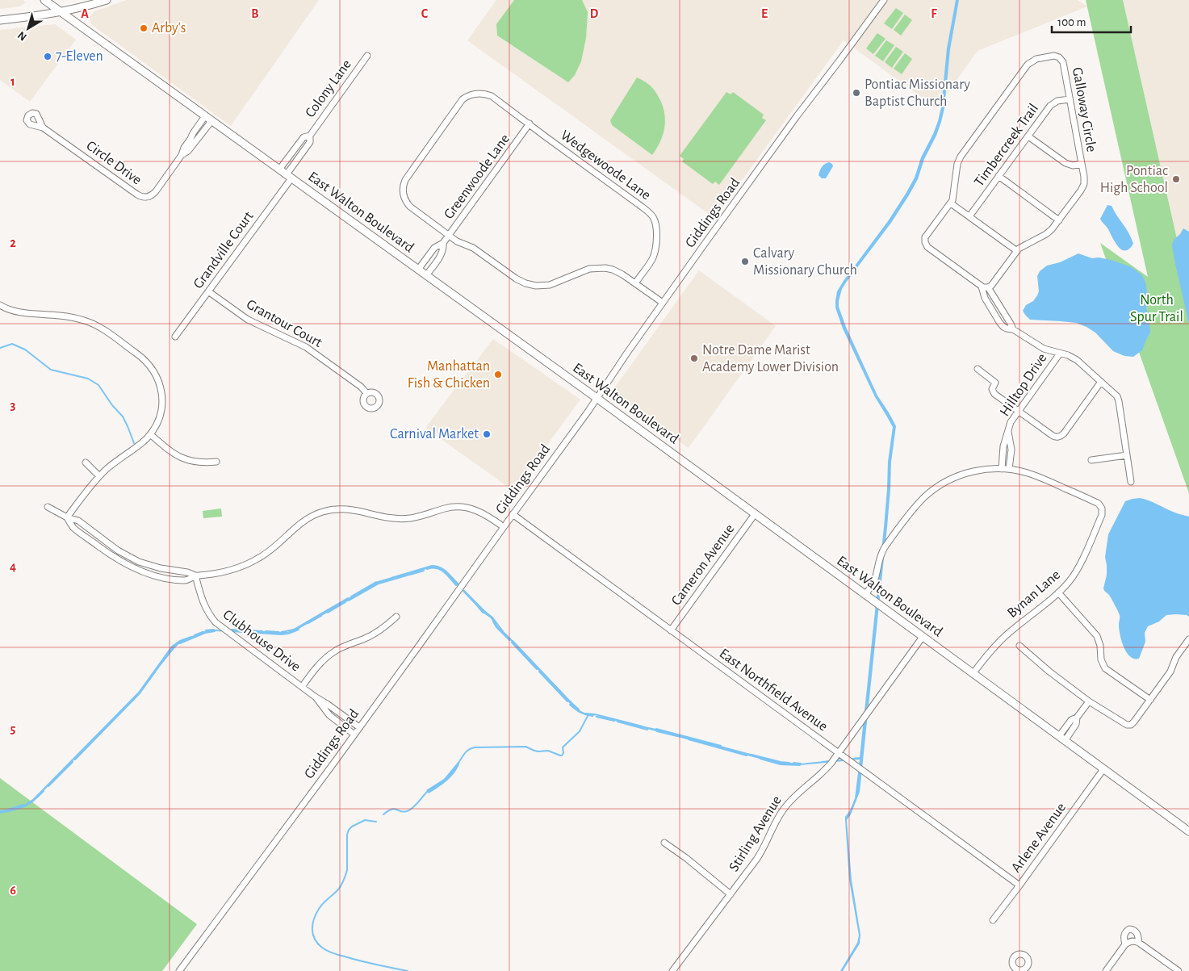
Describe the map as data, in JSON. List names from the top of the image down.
{
  "streets": {
    "main road": ["East Walton Boulevard"],
    "street": [
      "Colony Lane",
      "Galloway Circle",
      "Timbercreek Trail",
      "Circle Drive",
      "Wedgewoode Lane",
      "Greenwoode Lane",
      "Giddings Road",
      "Grandville Court",
      "Grantour Court",
      "Hilltop Drive",
      "Cameron Avenue",
      "Bynan Lane",
      "Clubhouse Drive",
      "East Northfield Avenue",
      "Stirling Avenue",
      "Arlene Avenue"
    ]
  },
  "crossings": [
    ["Colony Lane", "East Walton Boulevard"],
    ["Colony Lane", "Grandville Court"],
    ["Galloway Circle", "Timbercreek Trail"],
    ["Circle Drive", "East Walton Boulevard"],
    ["Wedgewoode Lane", "Greenwoode Lane"],
    ["Greenwoode Lane", "East Walton Boulevard"],
    ["East Walton Boulevard", "Giddings Road"],
    ["East Walton Boulevard", "Grandville Court"],
    ["East Walton Boulevard", "Cameron Avenue"],
    ["East Walton Boulevard", "Bynan Lane"],
    ["East Walton Boulevard", "Stirling Avenue"],
    ["East Walton Boulevard", "Arlene Avenue"],
    ["Giddings Road", "Clubhouse Drive"],
    ["Giddings Road", "East Northfield Avenue"],
    ["Grandville Court", "Grantour Court"],
    ["Hilltop Drive", "Bynan Lane"],
    ["Cameron Avenue", "East Northfield Avenue"],
    ["East Northfield Avenue", "Stirling Avenue"],
    ["East Northfield Avenue", "Arlene Avenue"]
  ],
  "parks": ["North Spur Trail"],
  "places": [
    "Arby's",
    "7-Eleven",
    "Pontiac Missionary Baptist Church",
    "Pontiac High School",
    "Calvary Missionary Church",
    "Notre Dame Marist Academy Lower Division",
    "Manhattan Fish & Chicken",
    "Carnival Market"
  ],
  "scale_bar": "100 m",
  "north": "bottom left",
  "grid": {
    "columns": [
      "A",
      "B",
      "C",
      "D",
      "E",
      "F"
    ],
    "rows": [
      "1",
      "2",
      "3",
      "4",
      "5",
      "6"
    ]
  }
}
